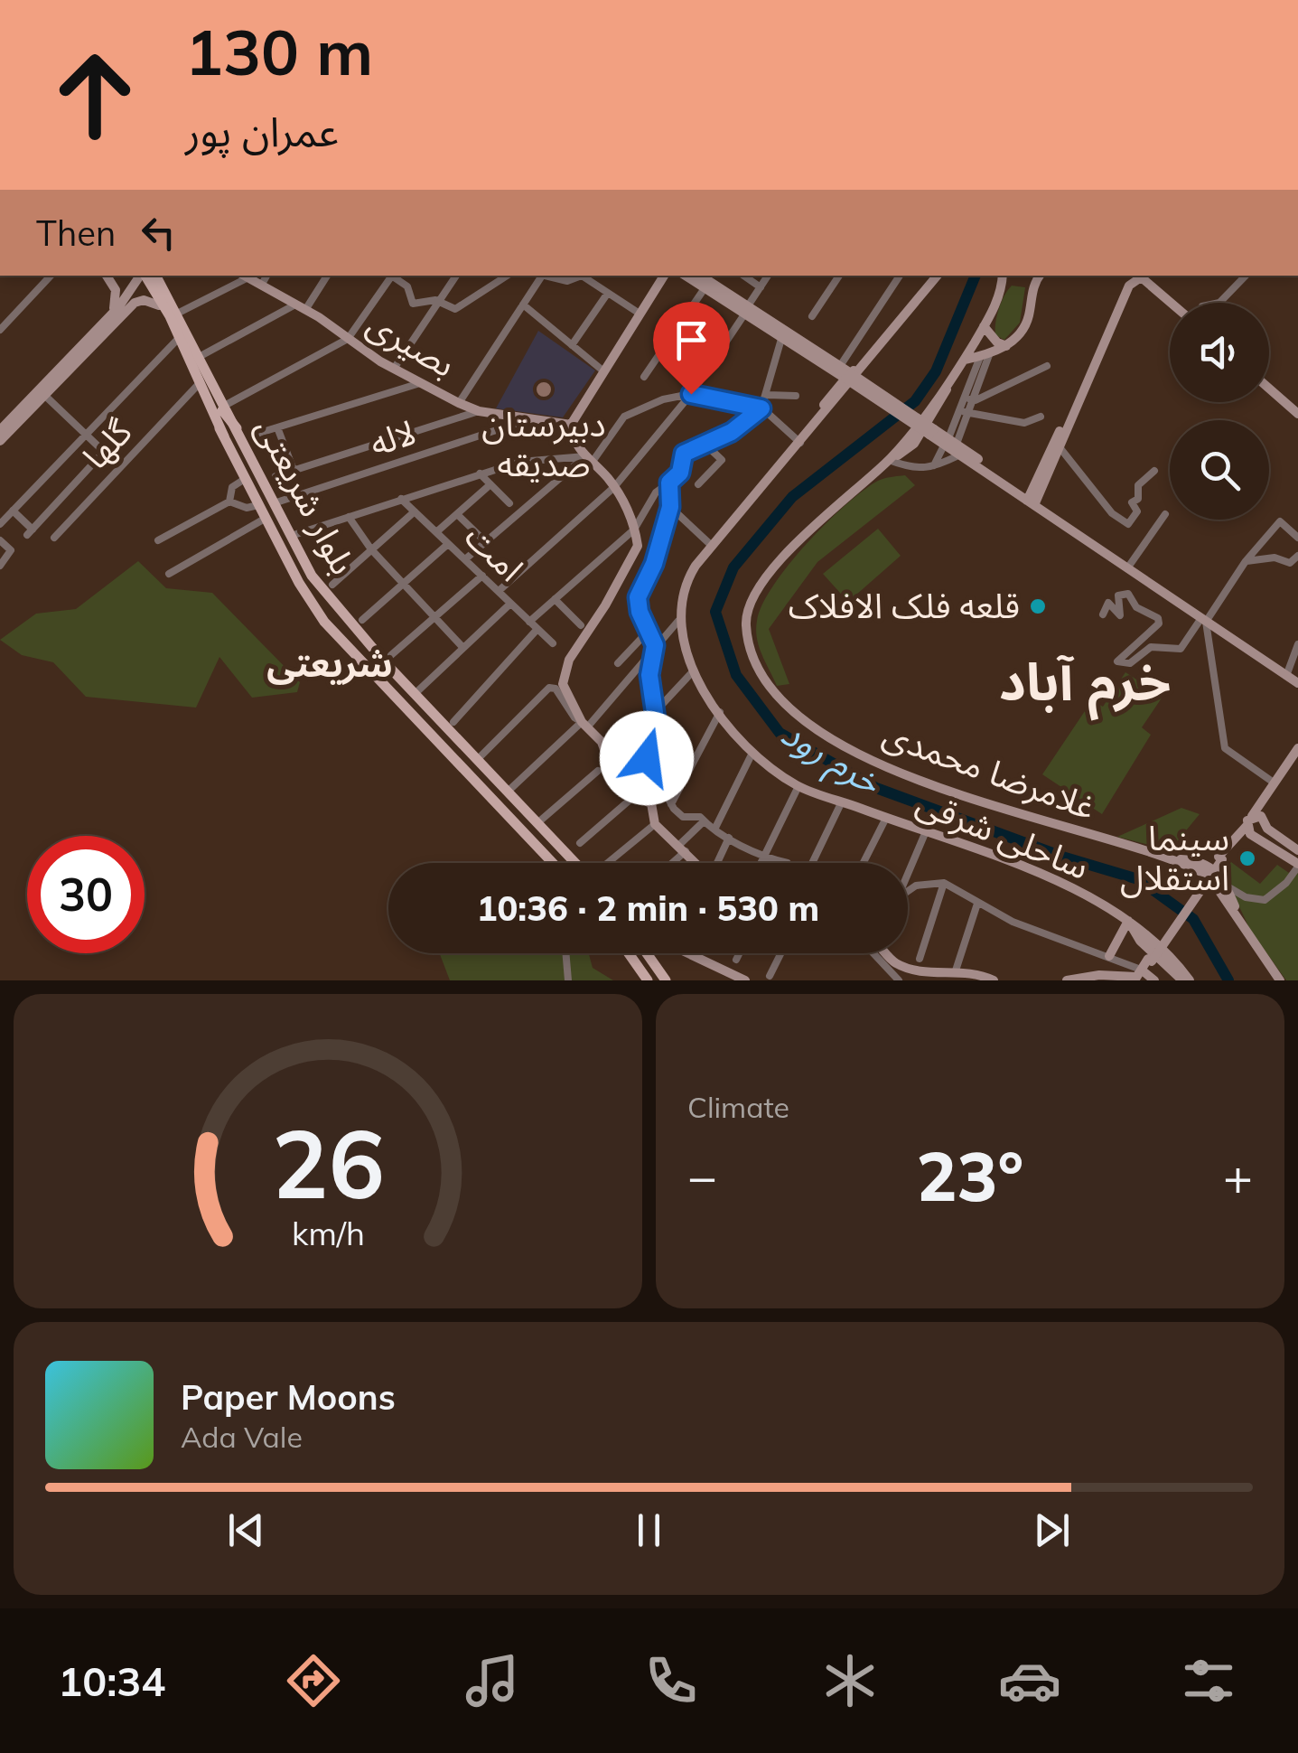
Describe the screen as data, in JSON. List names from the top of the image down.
{
  "streets": {
    "main road": [
      "بصیری",
      "بلوار شریعتی",
      "غلامرضا محمدی",
      "ساحلی شرقی"
    ],
    "street": ["لاله", "گلها", "امت"]
  },
  "crossings": [
    ["بصیری", "لاله"],
    ["لاله", "بلوار شریعتی"],
    ["گلها", "بلوار شریعتی"]
  ],
  "districts": ["شریعتی", "خرم آباد"],
  "water": ["خرم رود"],
  "places": ["دبیرستان صدیقه", "قلعه فلک الافلاک", "سینما استقلال"],
  "page": {
    "turn": ["130 m", "عمران پور"],
    "then": "Then",
    "limit": "30",
    "trip": "10:36 · 2 min · 530 m",
    "tile": "Climate",
    "heat": ["−", "23°", "+"],
    "song": ["Paper Moons", "Ada Vale"],
    "tabs": "10:34",
    "gauge": ["26", "km/h"]
  }
}
